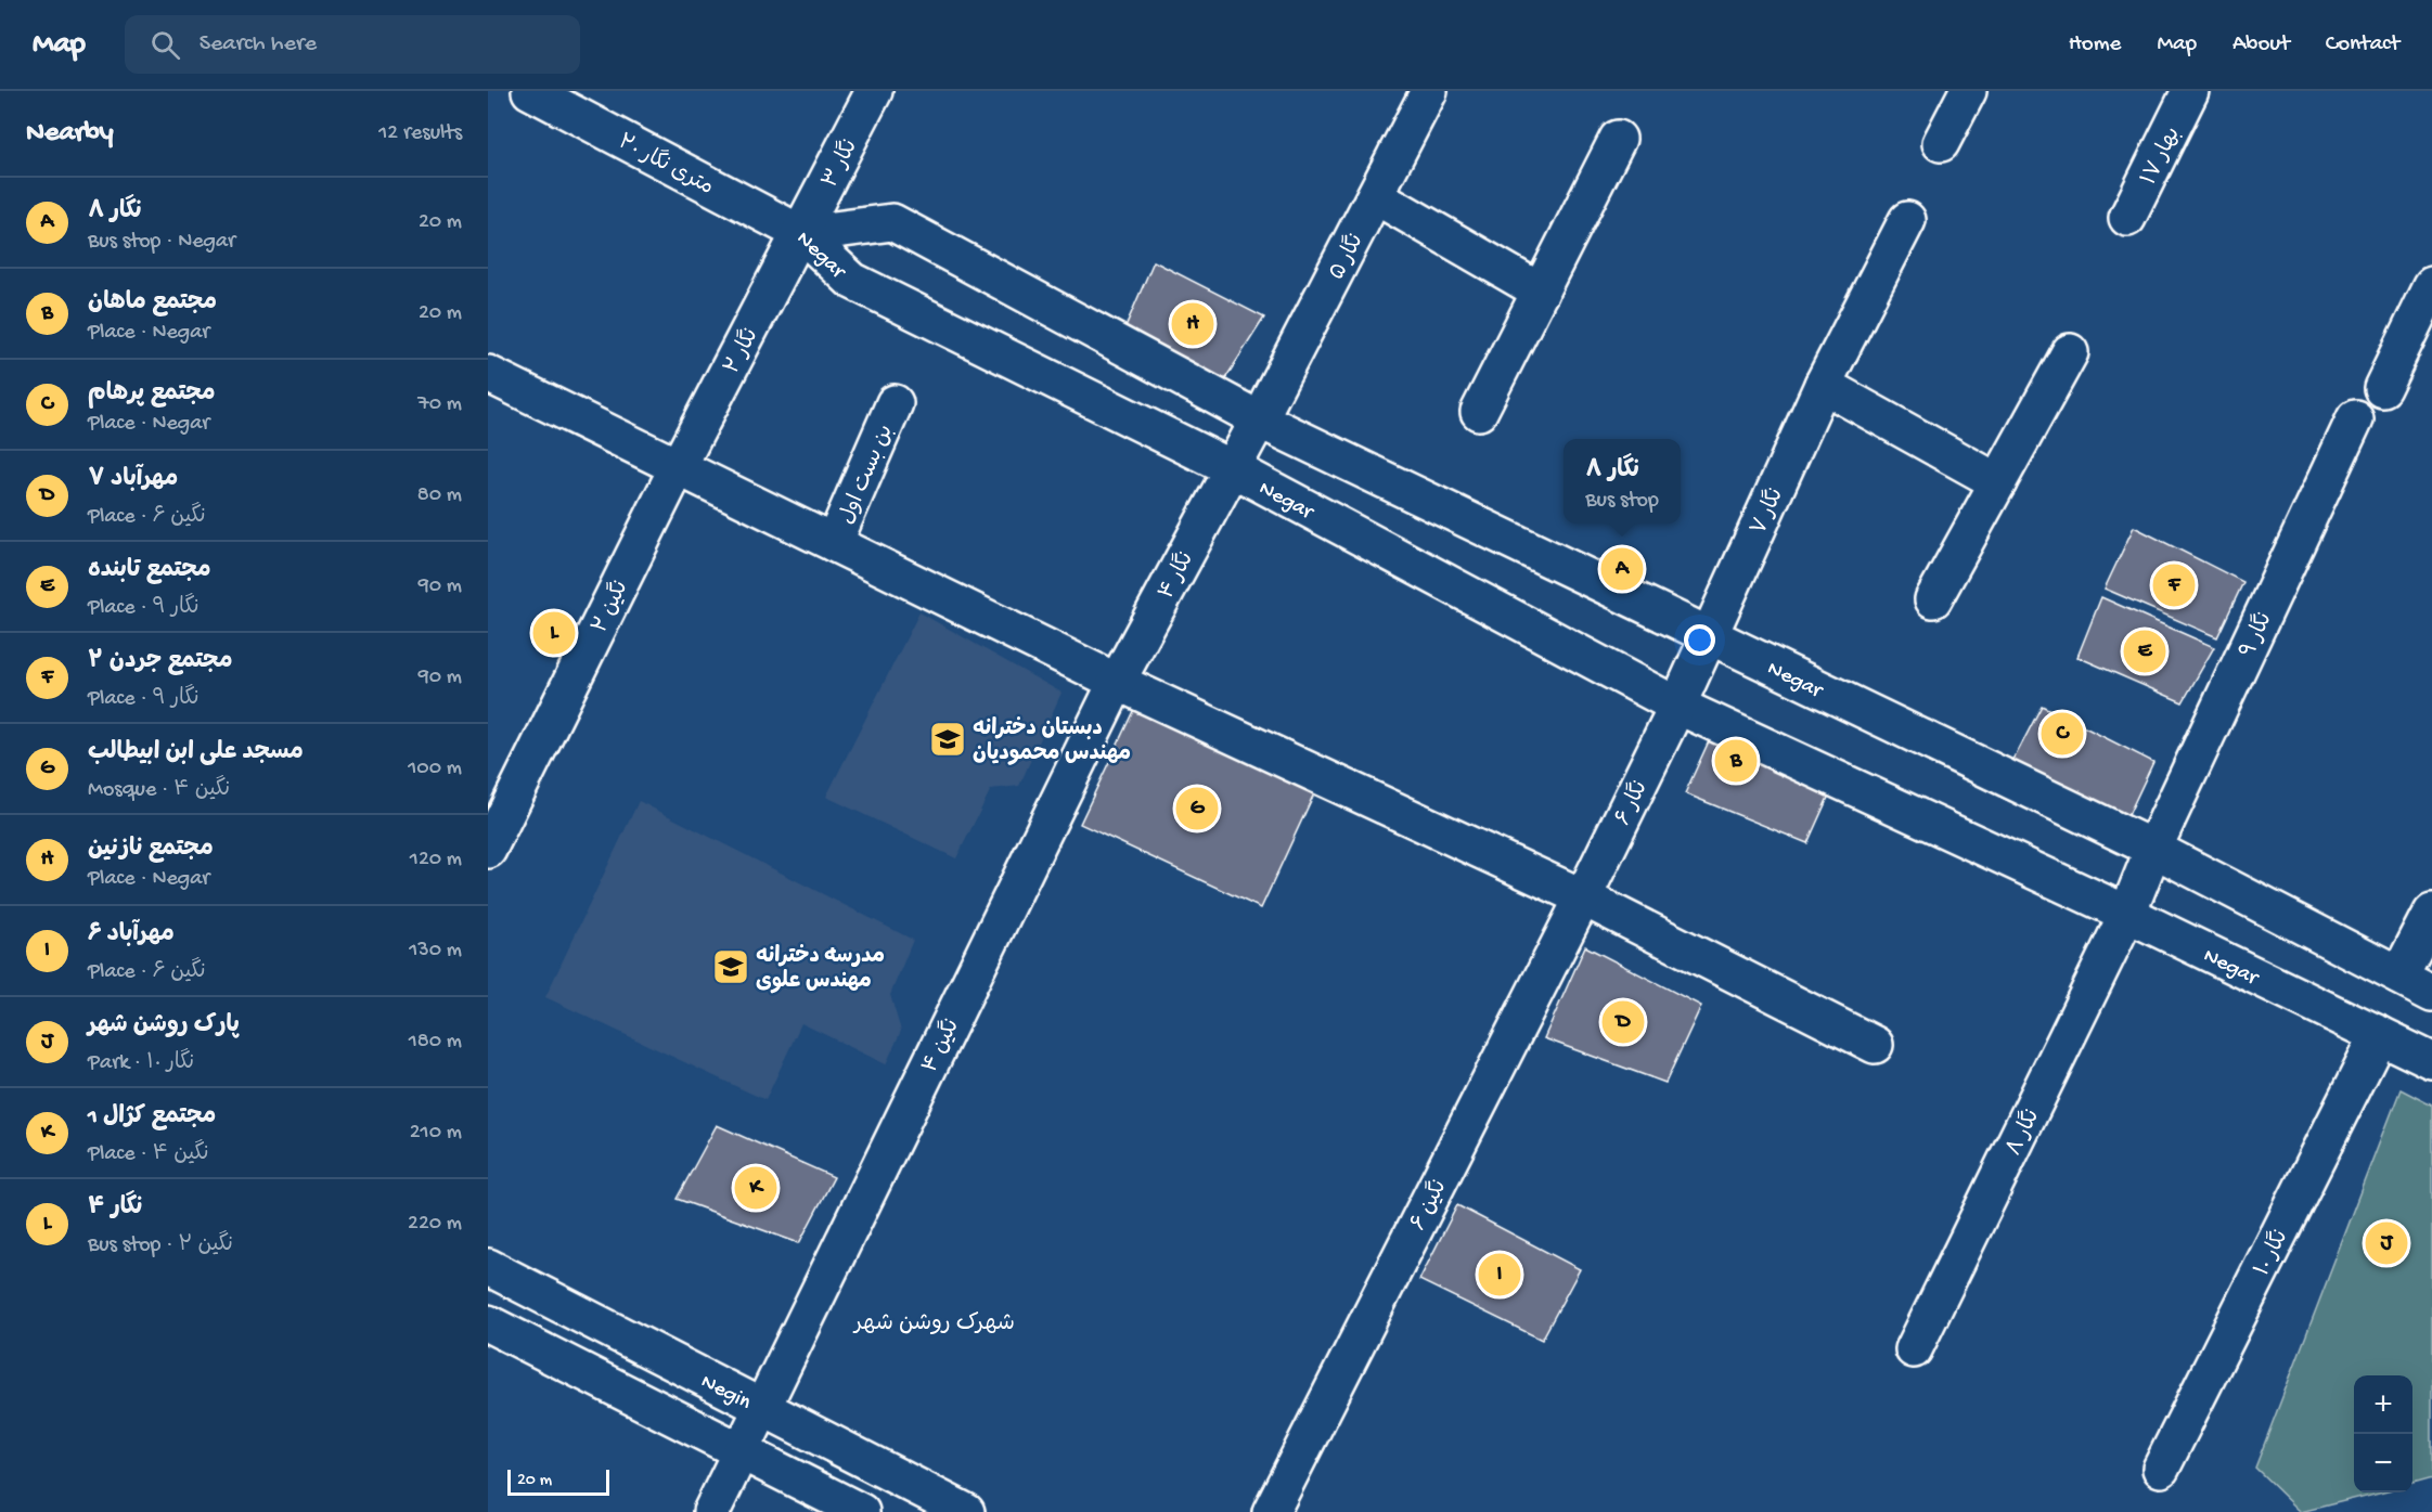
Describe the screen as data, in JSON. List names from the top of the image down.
{
  "streets": {
    "street": [
      "بهار ۱۷",
      "۲۰ متری نگار",
      "نگار ۳",
      "نگار ۵",
      "Negar",
      "نگار ۲",
      "بن بست اول",
      "نگار ۷",
      "نگار ۴",
      "نگین ۲",
      "نگار ۹",
      "نگار ۶",
      "نگین ۴",
      "نگار ۸",
      "نگین ۶",
      "نگار ۱۰",
      "Negin"
    ]
  },
  "crossings": [
    ["۲۰ متری نگار", "نگار ۳"],
    ["۲۰ متری نگار", "Negar"],
    ["۲۰ متری نگار", "نگار ۲"],
    ["نگار ۳", "Negar"],
    ["نگار ۳", "نگار ۲"],
    ["نگار ۵", "Negar"],
    ["نگار ۵", "نگار ۴"],
    ["Negar", "نگار ۲"],
    ["Negar", "نگار ۷"],
    ["Negar", "نگار ۴"],
    ["Negar", "نگار ۹"],
    ["Negar", "نگار ۶"],
    ["Negar", "نگار ۸"],
    ["Negar", "نگار ۱۰"],
    ["نگار ۲", "نگین ۲"],
    ["نگار ۷", "نگار ۶"],
    ["نگار ۴", "نگین ۴"],
    ["نگار ۹", "نگار ۸"],
    ["نگار ۶", "نگین ۶"],
    ["نگین ۴", "Negin"]
  ],
  "districts": ["شهرک روشن شهر"],
  "places": {
    "school or university": ["دبستان دخترانه مهندس محمودیان", "مدرسه دخترانه مهندس علوی"]
  },
  "scale_bar": "20 m",
  "page": {
    "header": "Map",
    "search": "Search here",
    "nav": [
      "Home",
      "Map",
      "About",
      "Contact"
    ],
    "heading": ["Nearby", "12 results"],
    "list": [
      {
        "mark": "A",
        "name": "نگار ۸",
        "note": "Bus stop · Negar",
        "value": "20 m"
      },
      {
        "mark": "B",
        "name": "مجتمع ماهان",
        "note": "Place · Negar",
        "value": "20 m"
      },
      {
        "mark": "C",
        "name": "مجتمع پرهام",
        "note": "Place · Negar",
        "value": "70 m"
      },
      {
        "mark": "D",
        "name": "مهرآباد ۷",
        "note": "Place · نگین ۶",
        "value": "80 m"
      },
      {
        "mark": "E",
        "name": "مجتمع تابنده",
        "note": "Place · نگار ۹",
        "value": "90 m"
      },
      {
        "mark": "F",
        "name": "مجتمع جردن ۲",
        "note": "Place · نگار ۹",
        "value": "90 m"
      },
      {
        "mark": "G",
        "name": "مسجد علی ابن ابیطالب",
        "note": "Mosque · نگین ۴",
        "value": "100 m"
      },
      {
        "mark": "H",
        "name": "مجتمع نازنین",
        "note": "Place · Negar",
        "value": "120 m"
      },
      {
        "mark": "I",
        "name": "مهرآباد ۶",
        "note": "Place · نگین ۶",
        "value": "130 m"
      },
      {
        "mark": "J",
        "name": "پارک روشن شهر",
        "note": "Park · نگار ۱۰",
        "value": "180 m"
      },
      {
        "mark": "K",
        "name": "مجتمع کژال 1",
        "note": "Place · نگین ۴",
        "value": "210 m"
      },
      {
        "mark": "L",
        "name": "نگار ۴",
        "note": "Bus stop · نگین ۲",
        "value": "220 m"
      }
    ],
    "pins": [
      "H",
      "A",
      "F",
      "L",
      "E",
      "C",
      "B",
      "G",
      "D",
      "K",
      "J",
      "I"
    ],
    "popup": ["نگار ۸", "Bus stop"],
    "map_buttons": ["+", "−"],
    "scale": "20 m"
  }
}
